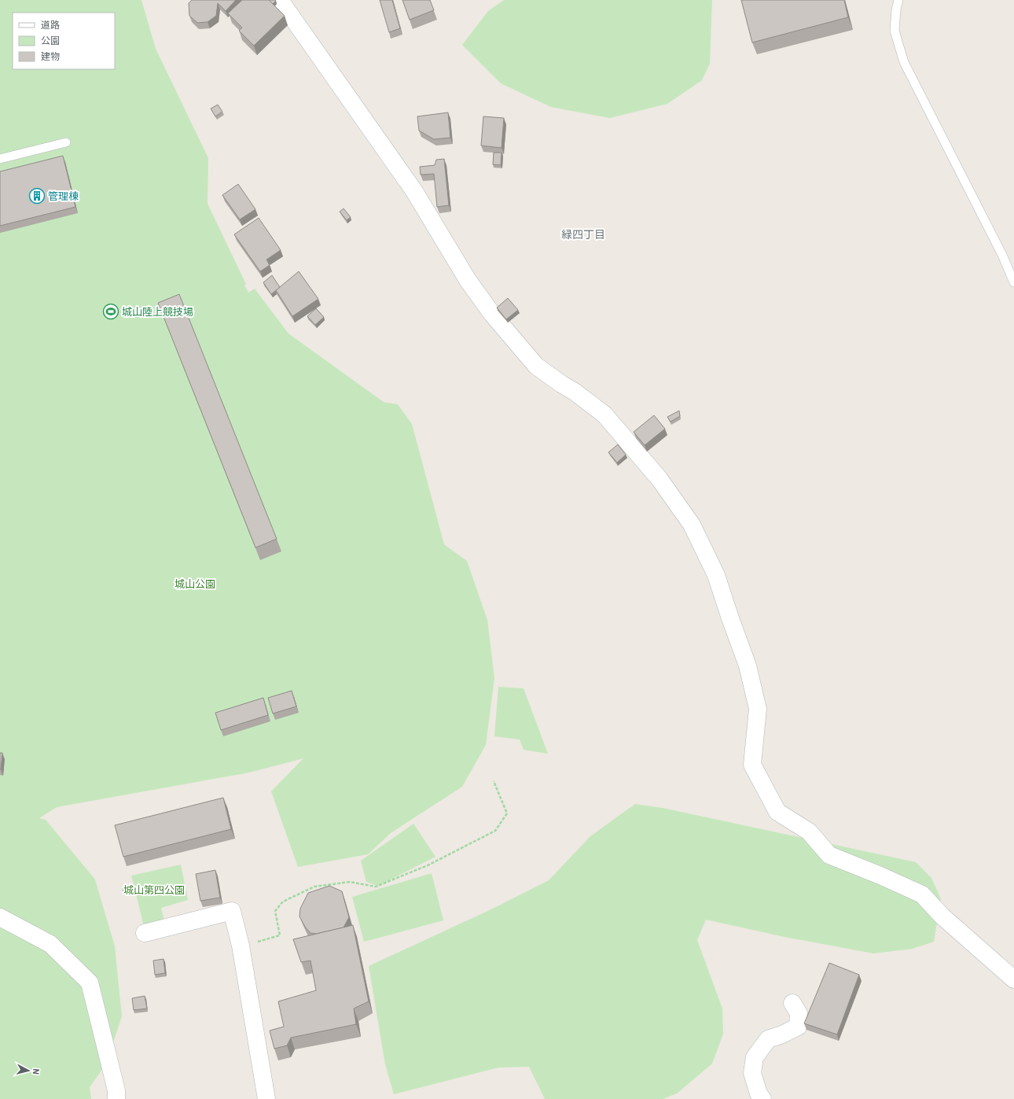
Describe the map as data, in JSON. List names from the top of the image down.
{
  "districts": ["緑四丁目"],
  "parks": ["城山公園", "城山第四公園"],
  "places": {
    "building": ["管理棟"],
    "sports": ["城山陸上競技場"]
  },
  "legend": ["道路", "公園", "建物"],
  "north": "right"
}
